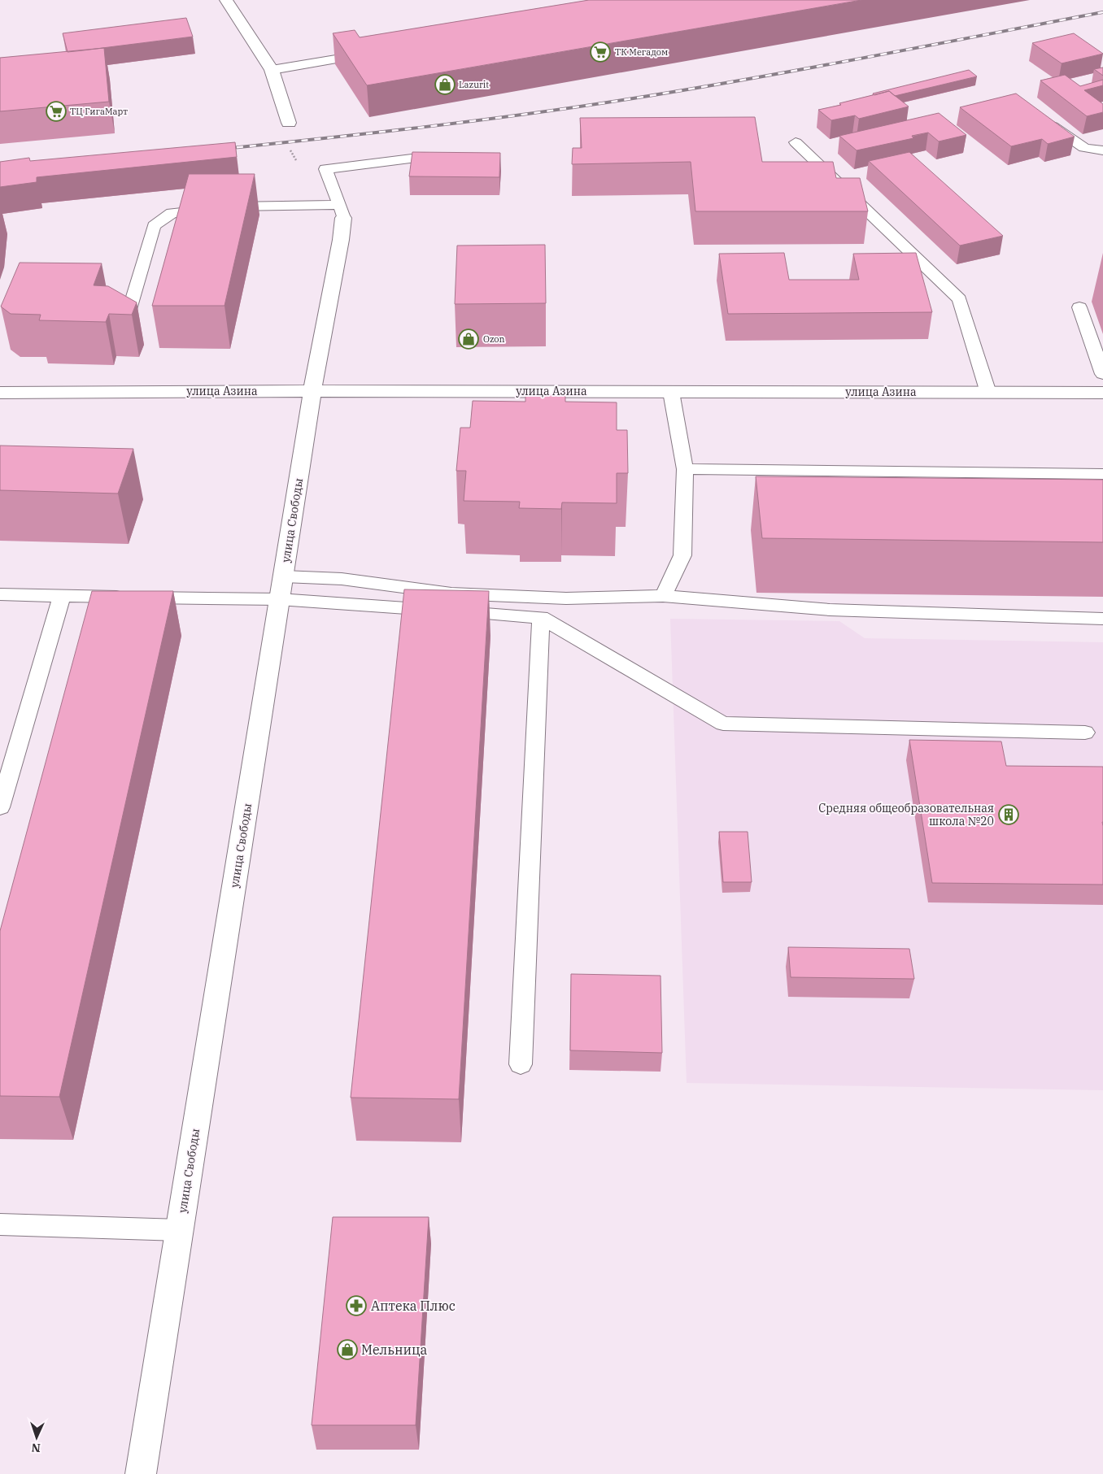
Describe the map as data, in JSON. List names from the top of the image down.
{
  "streets": {
    "street": ["улица Азина", "улица Свободы"]
  },
  "crossings": [
    ["улица Азина", "улица Свободы"]
  ],
  "places": {
    "supermarket": ["ТК Мегадом", "ТЦ ГигаМарт"],
    "shop": ["Lazurit", "Ozon", "Мельница"],
    "building": ["Средняя общеобразовательная школа №20"],
    "pharmacy": ["Аптека Плюс"]
  },
  "north": "bottom"
}
